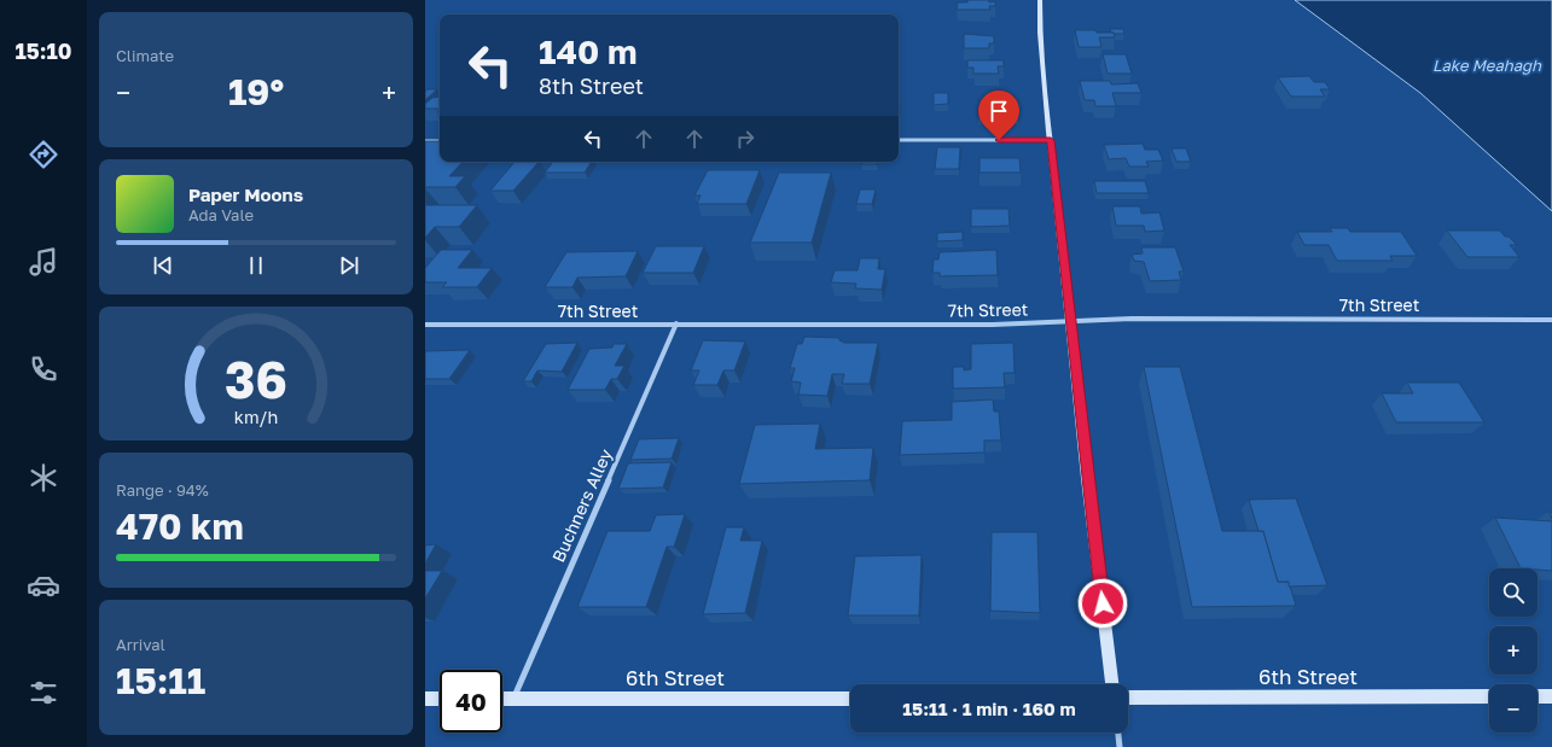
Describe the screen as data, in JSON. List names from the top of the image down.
{
  "streets": {
    "street": ["7th Street", "Buchners Alley", "6th Street"]
  },
  "crossings": [
    ["7th Street", "Buchners Alley"],
    ["Buchners Alley", "6th Street"]
  ],
  "water": ["Lake Meahagh"],
  "page": {
    "tabs": "15:10",
    "tile": [
      "Climate",
      ["Range · 94%", "470 km"],
      ["Arrival", "15:11"]
    ],
    "turn": ["140 m", "8th Street"],
    "heat": ["−", "19°", "+"],
    "song": ["Paper Moons", "Ada Vale"],
    "map_buttons": ["+", "−"],
    "limit": "40",
    "trip": "15:11 · 1 min · 160 m",
    "gauge": ["36", "km/h"]
  }
}
